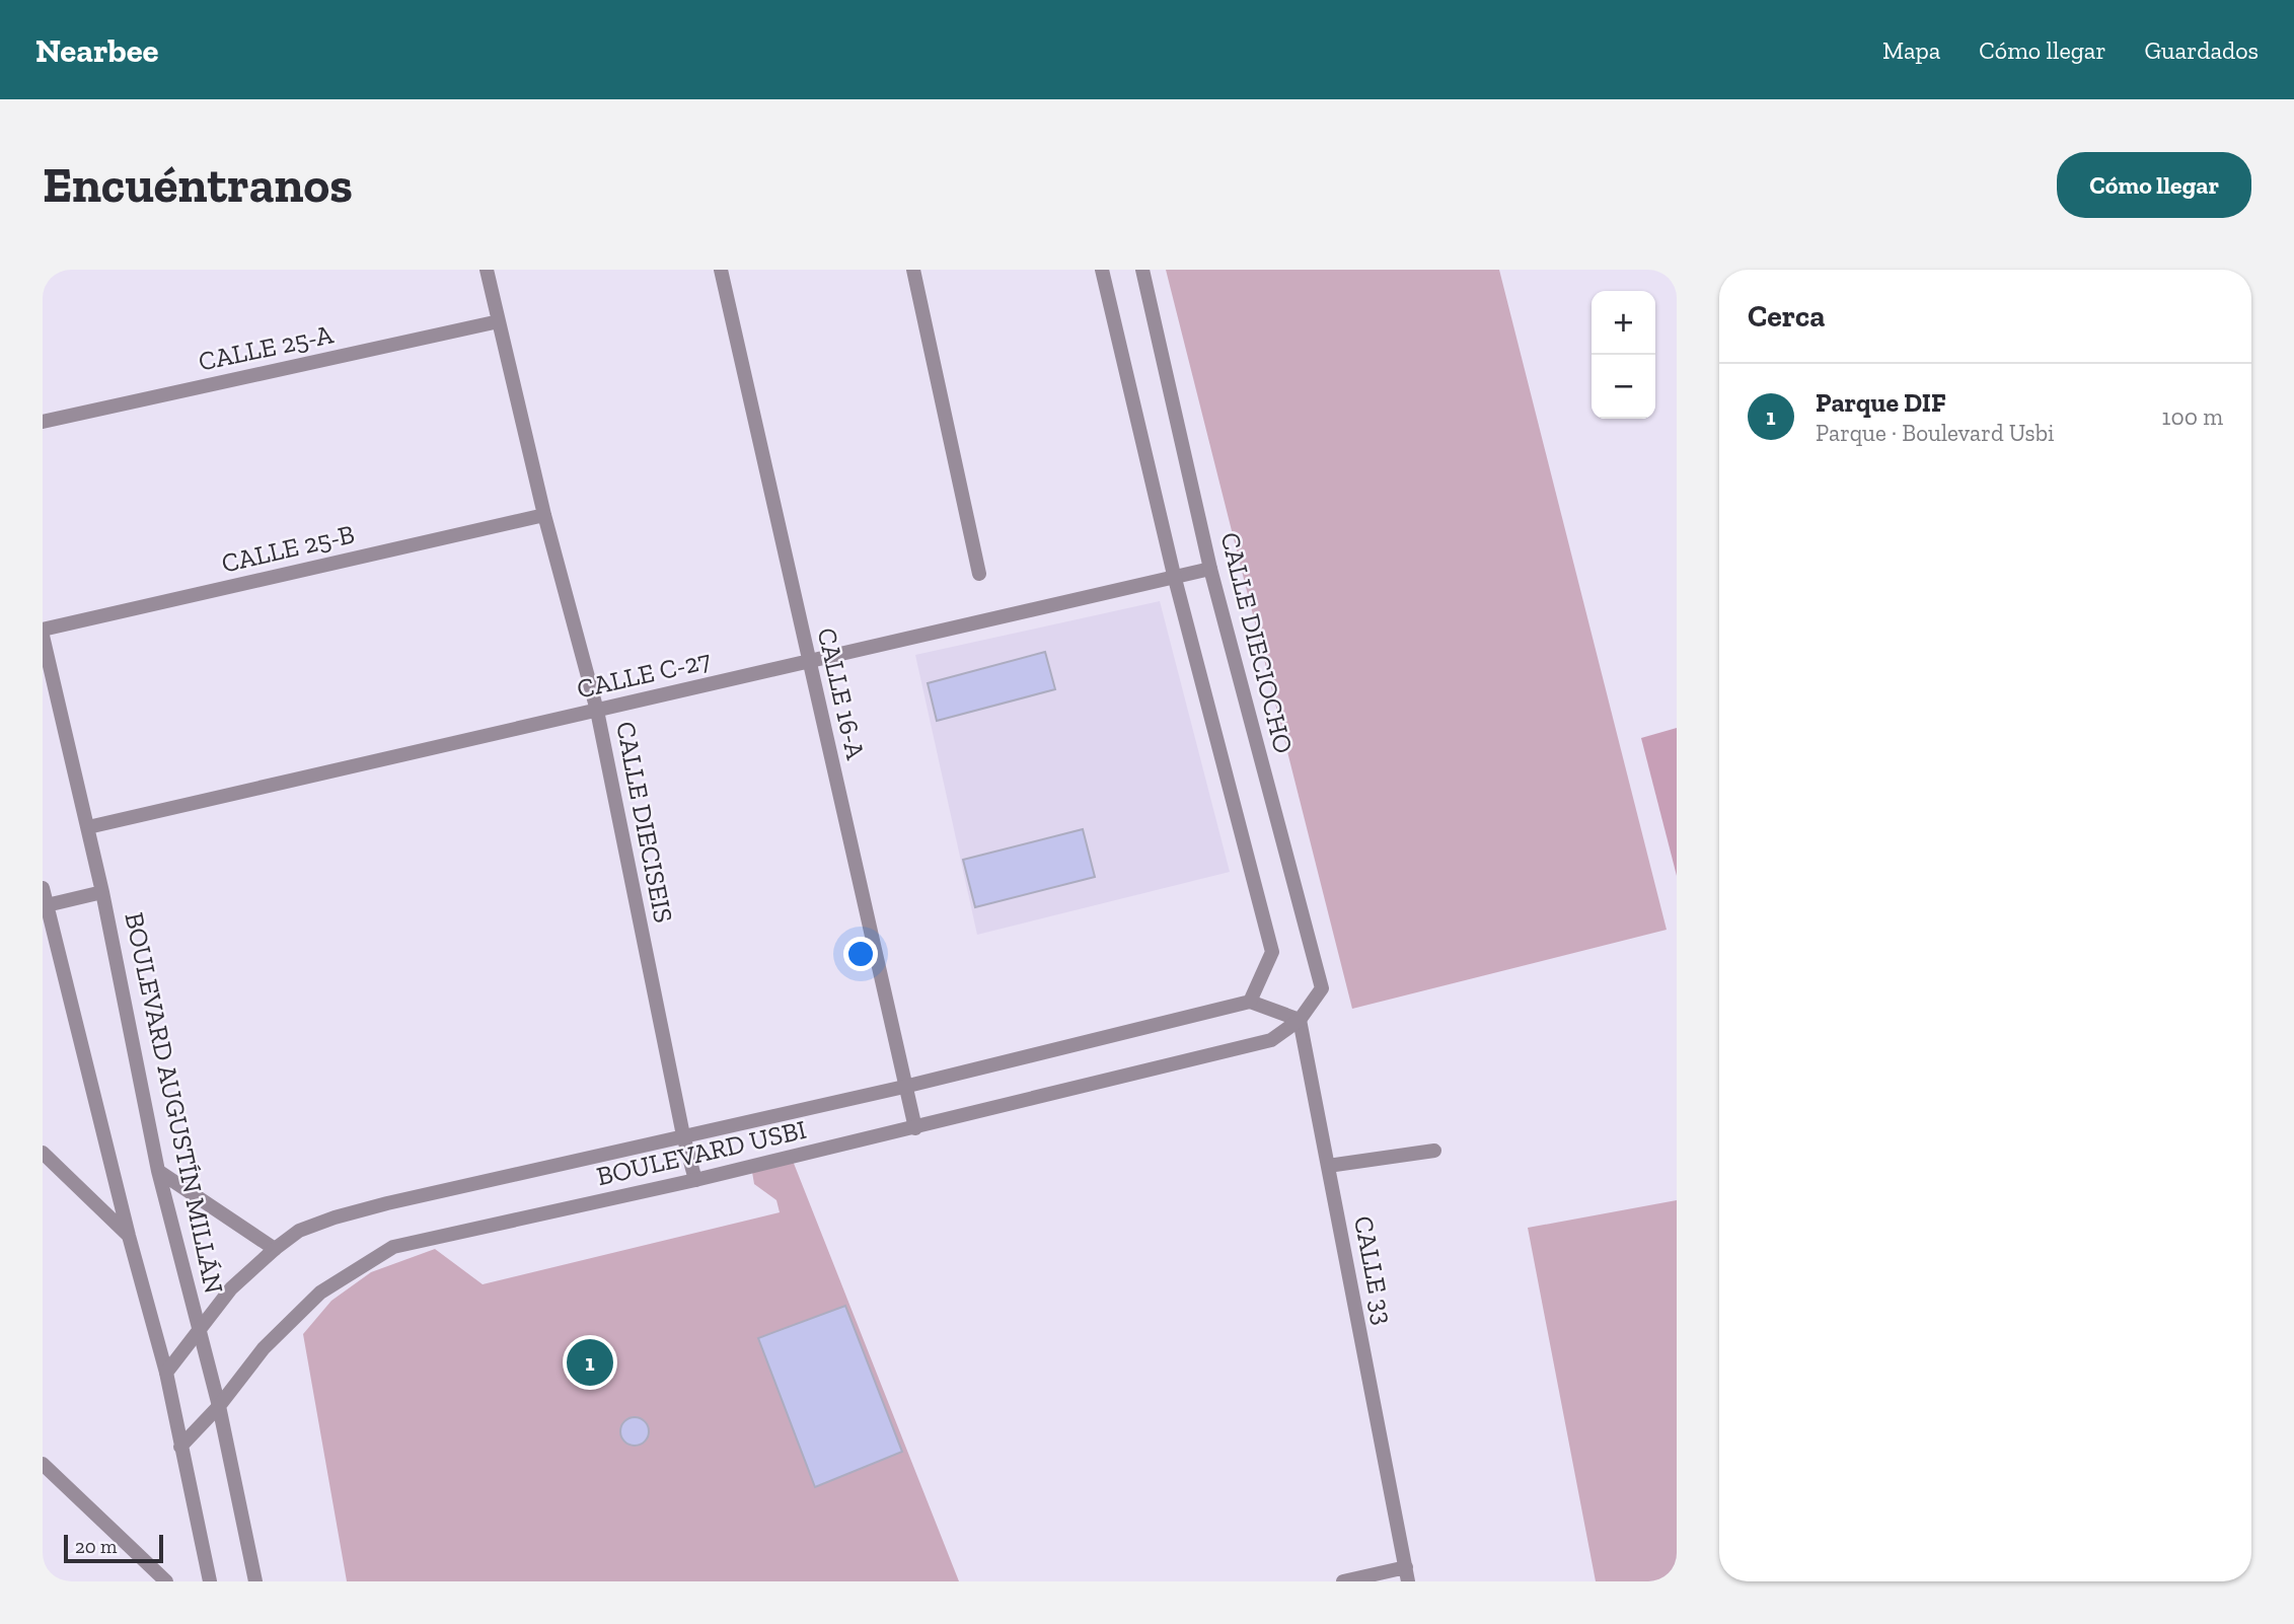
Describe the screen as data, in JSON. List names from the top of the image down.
{
  "streets": {
    "street": [
      "CALLE 25-A",
      "CALLE 25-B",
      "CALLE DIECIOCHO",
      "CALLE C-27",
      "CALLE 16-A",
      "CALLE DIECISEIS",
      "BOULEVARD AUGUSTÍN MILLÁN",
      "BOULEVARD USBI",
      "CALLE 33"
    ]
  },
  "crossings": [
    ["CALLE 25-A", "CALLE DIECISEIS"],
    ["CALLE 25-B", "CALLE DIECISEIS"],
    ["CALLE DIECIOCHO", "CALLE C-27"],
    ["CALLE DIECIOCHO", "BOULEVARD USBI"],
    ["CALLE DIECIOCHO", "CALLE 33"],
    ["CALLE C-27", "CALLE 16-A"],
    ["CALLE C-27", "CALLE DIECISEIS"],
    ["CALLE C-27", "BOULEVARD AUGUSTÍN MILLÁN"],
    ["CALLE 16-A", "BOULEVARD USBI"],
    ["CALLE DIECISEIS", "BOULEVARD USBI"],
    ["BOULEVARD AUGUSTÍN MILLÁN", "BOULEVARD USBI"],
    ["BOULEVARD USBI", "CALLE 33"]
  ],
  "scale_bar": "20 m",
  "page": {
    "header": "Nearbee",
    "nav": ["Mapa", "Cómo llegar", "Guardados"],
    "buttons": "Cómo llegar",
    "title": "Encuéntranos",
    "heading": "Cerca",
    "map_buttons": ["+", "−"],
    "list": [
      {
        "mark": "1",
        "name": "Parque DIF",
        "note": "Parque · Boulevard Usbi",
        "value": "100 m"
      }
    ],
    "pins": "1",
    "scale": "20 m"
  }
}
